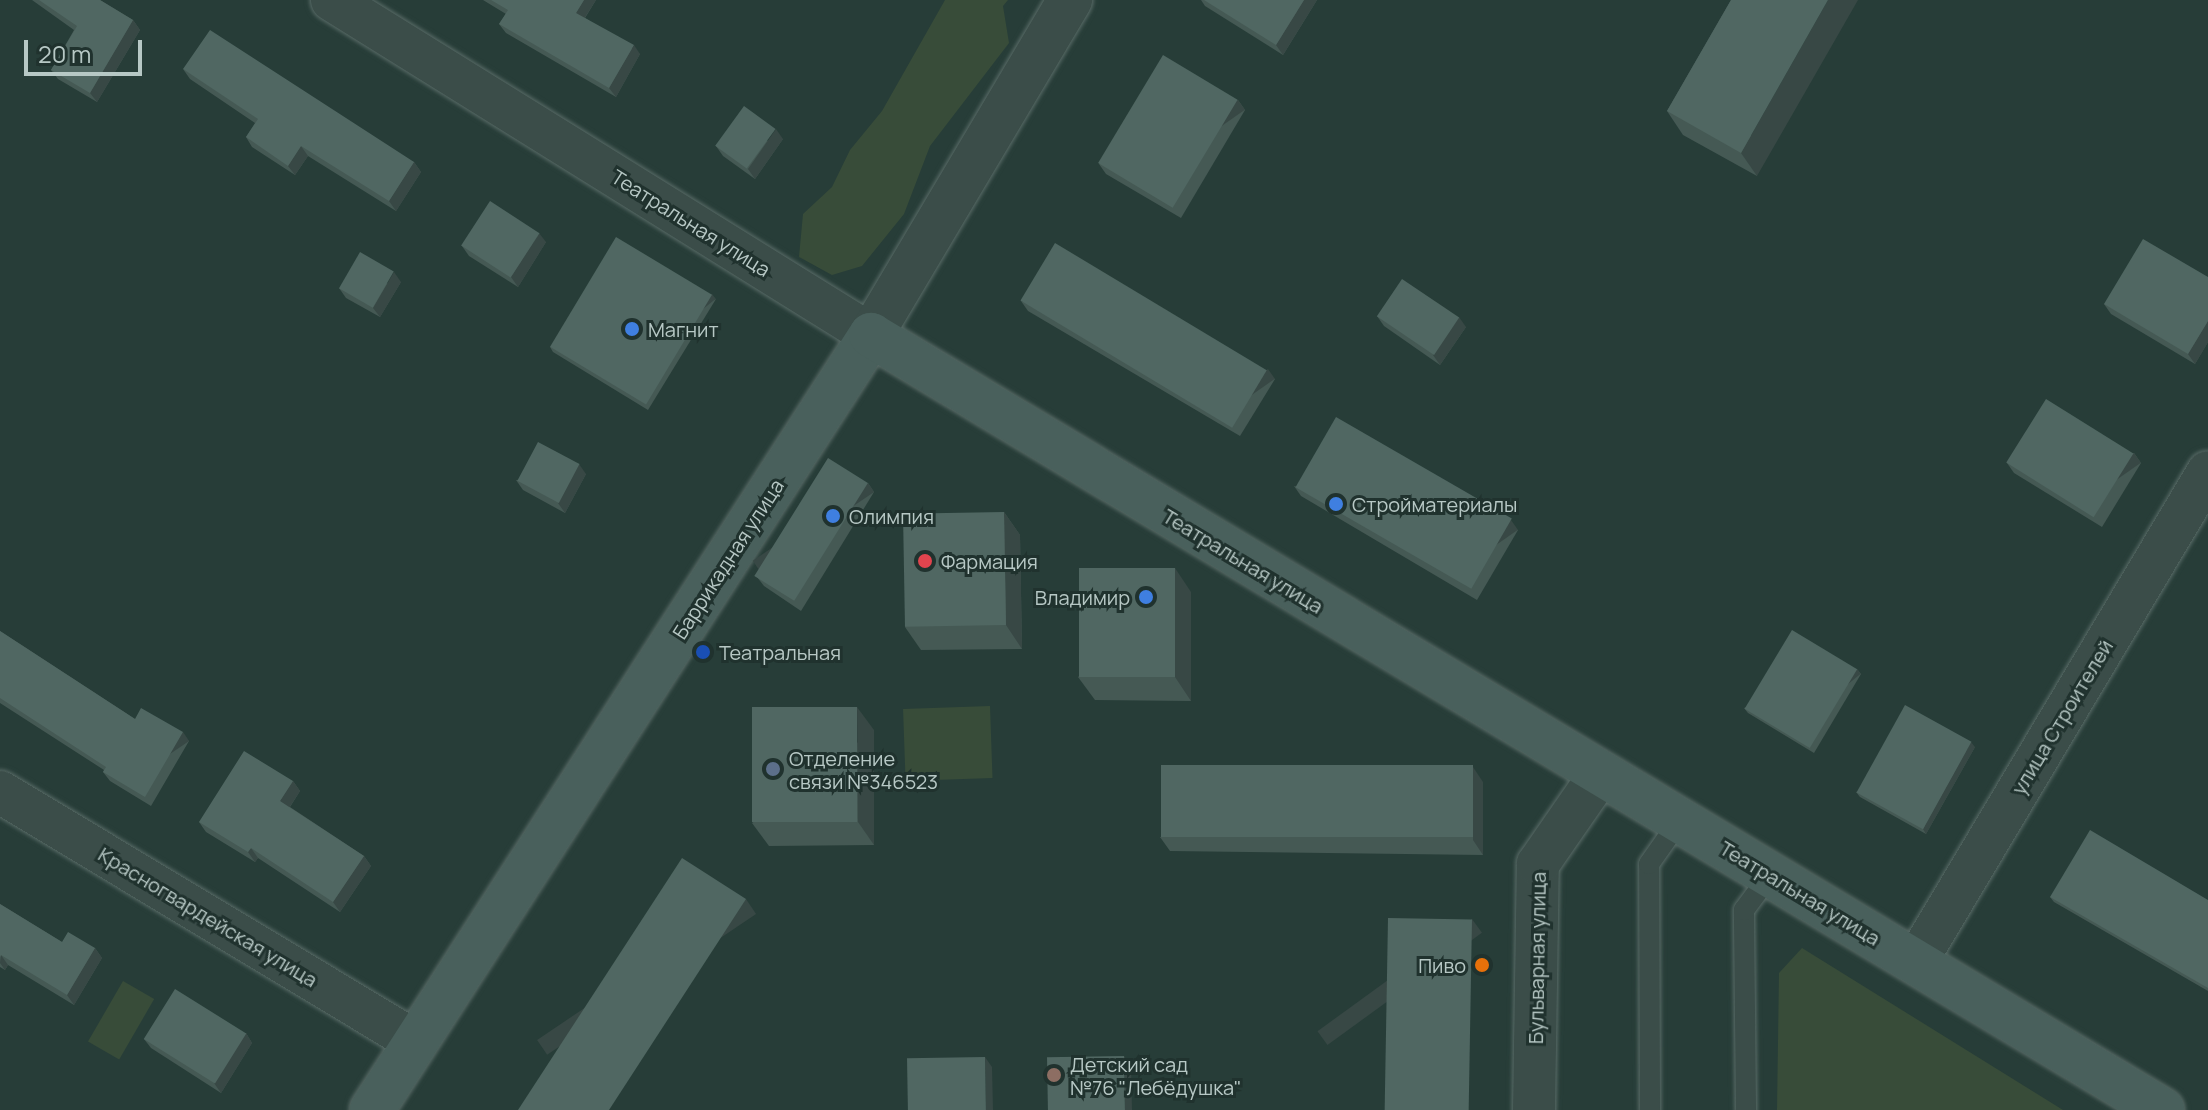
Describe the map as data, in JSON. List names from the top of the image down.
{
  "streets": {
    "main road": ["Театральная улица", "Баррикадная улица"],
    "street": ["улица Строителей", "Красногвардейская улица", "Бульварная улица"]
  },
  "crossings": [
    ["Театральная улица", "Баррикадная улица"],
    ["Театральная улица", "улица Строителей"],
    ["Театральная улица", "Бульварная улица"],
    ["Баррикадная улица", "Красногвардейская улица"]
  ],
  "places": [
    "Магнит",
    "Стройматериалы",
    "Олимпия",
    "Фармация",
    "Владимир",
    "Театральная",
    "Отделение связи №346523",
    "Пиво",
    "Детский сад №76 \"Лебёдушка\""
  ],
  "scale_bar": "20 m"
}
